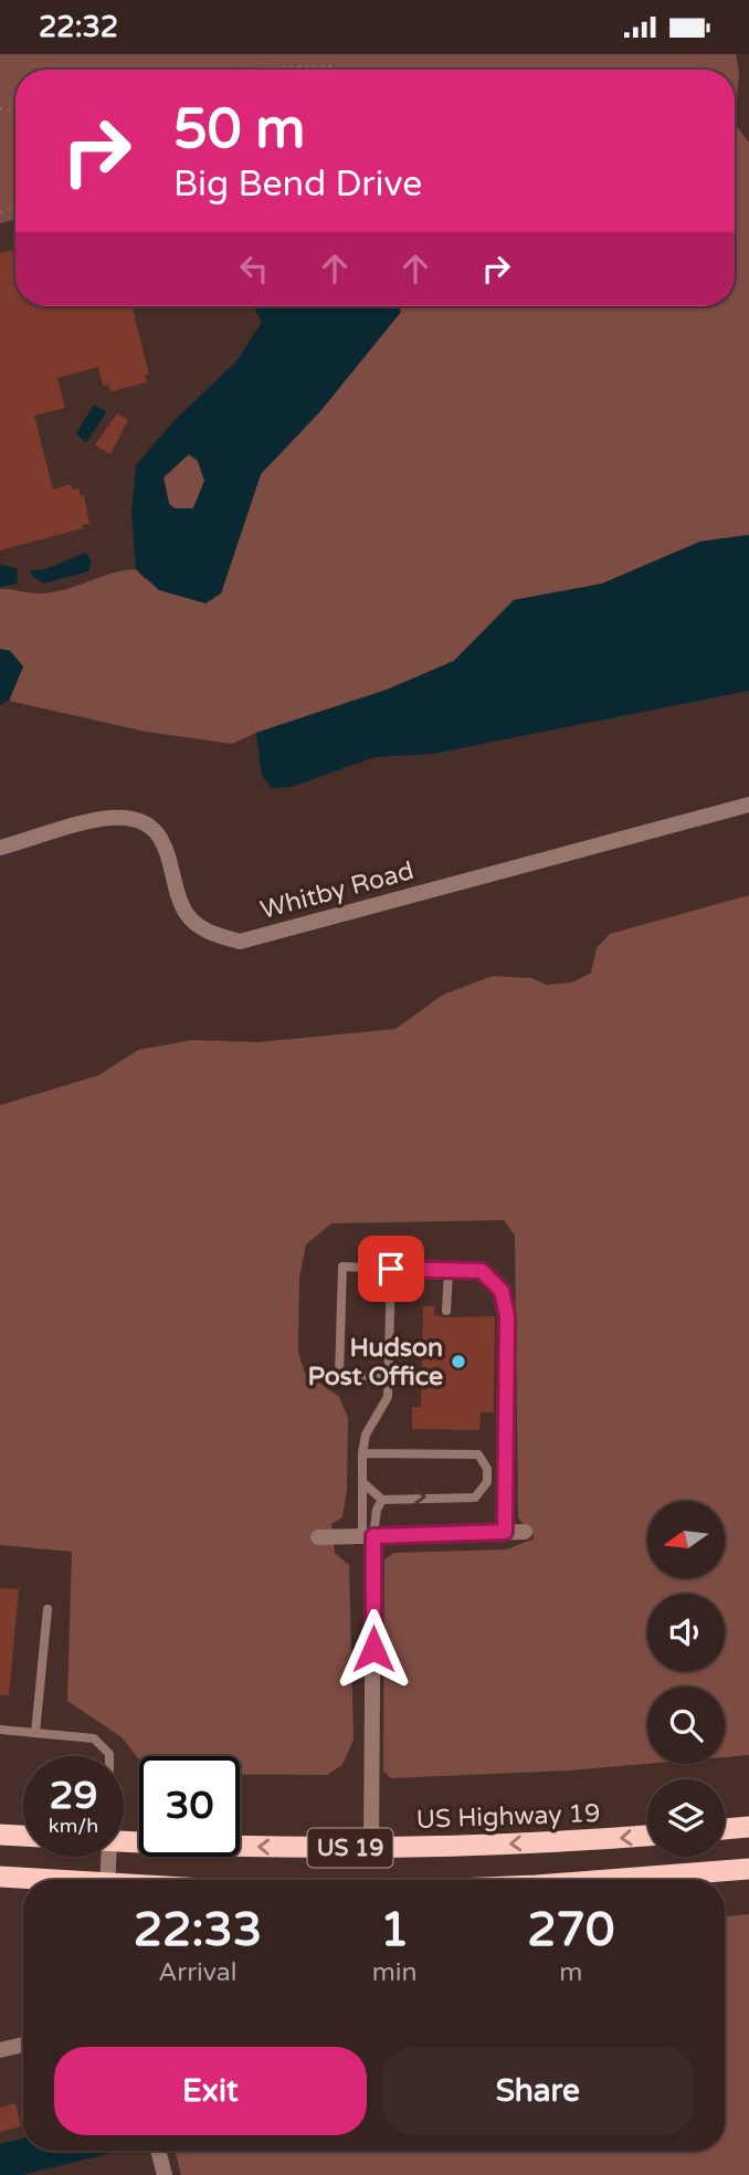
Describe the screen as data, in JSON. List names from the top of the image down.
{
  "streets": {
    "highway": ["US Highway 19", "US 19"],
    "street": ["Whitby Road"]
  },
  "one_way": ["US Highway 19"],
  "places": ["Hudson Post Office"],
  "north": "left",
  "page": {
    "status": "22:32",
    "turn": ["50 m", "Big Bend Drive"],
    "speed": "29 km/h",
    "limit": "30",
    "eta": [
      "22:33",
      "Arrival",
      "1",
      "min",
      "270",
      "m"
    ],
    "buttons": ["Exit", "Share"]
  }
}
